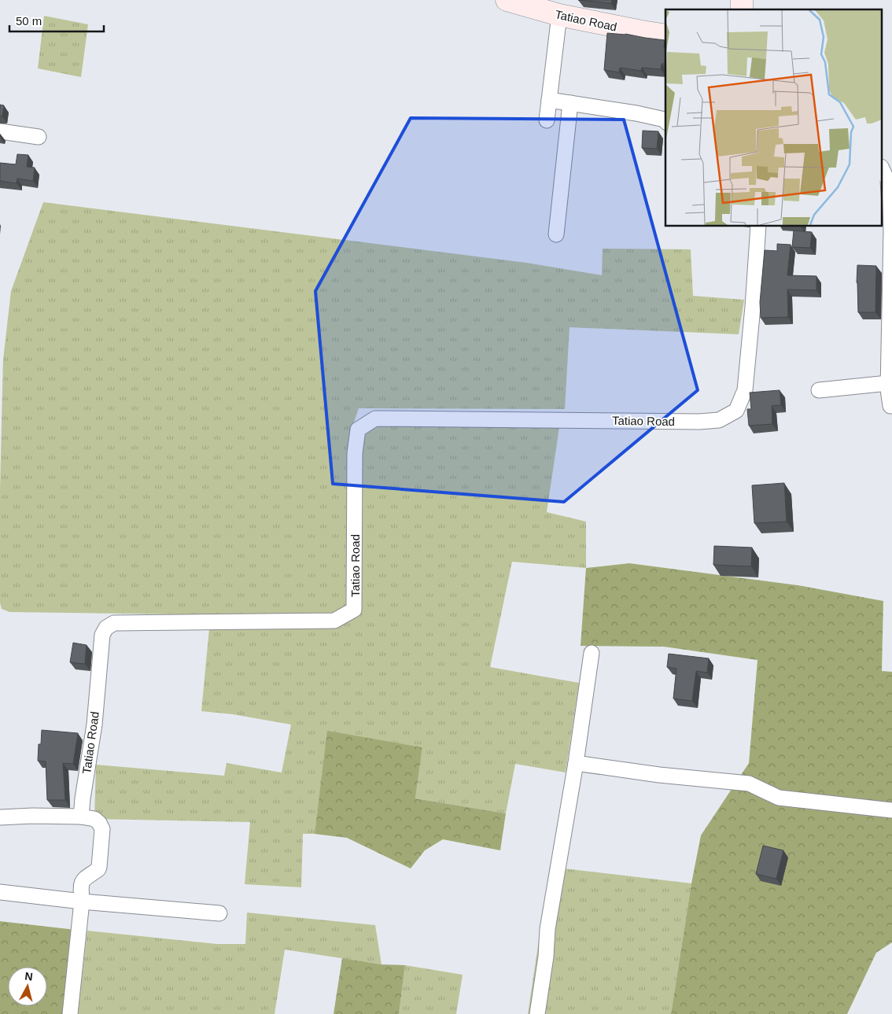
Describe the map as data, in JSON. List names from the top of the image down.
{
  "streets": {
    "street": ["Tatiao Road"]
  },
  "scale_bar": "50 m",
  "north": "top"
}
